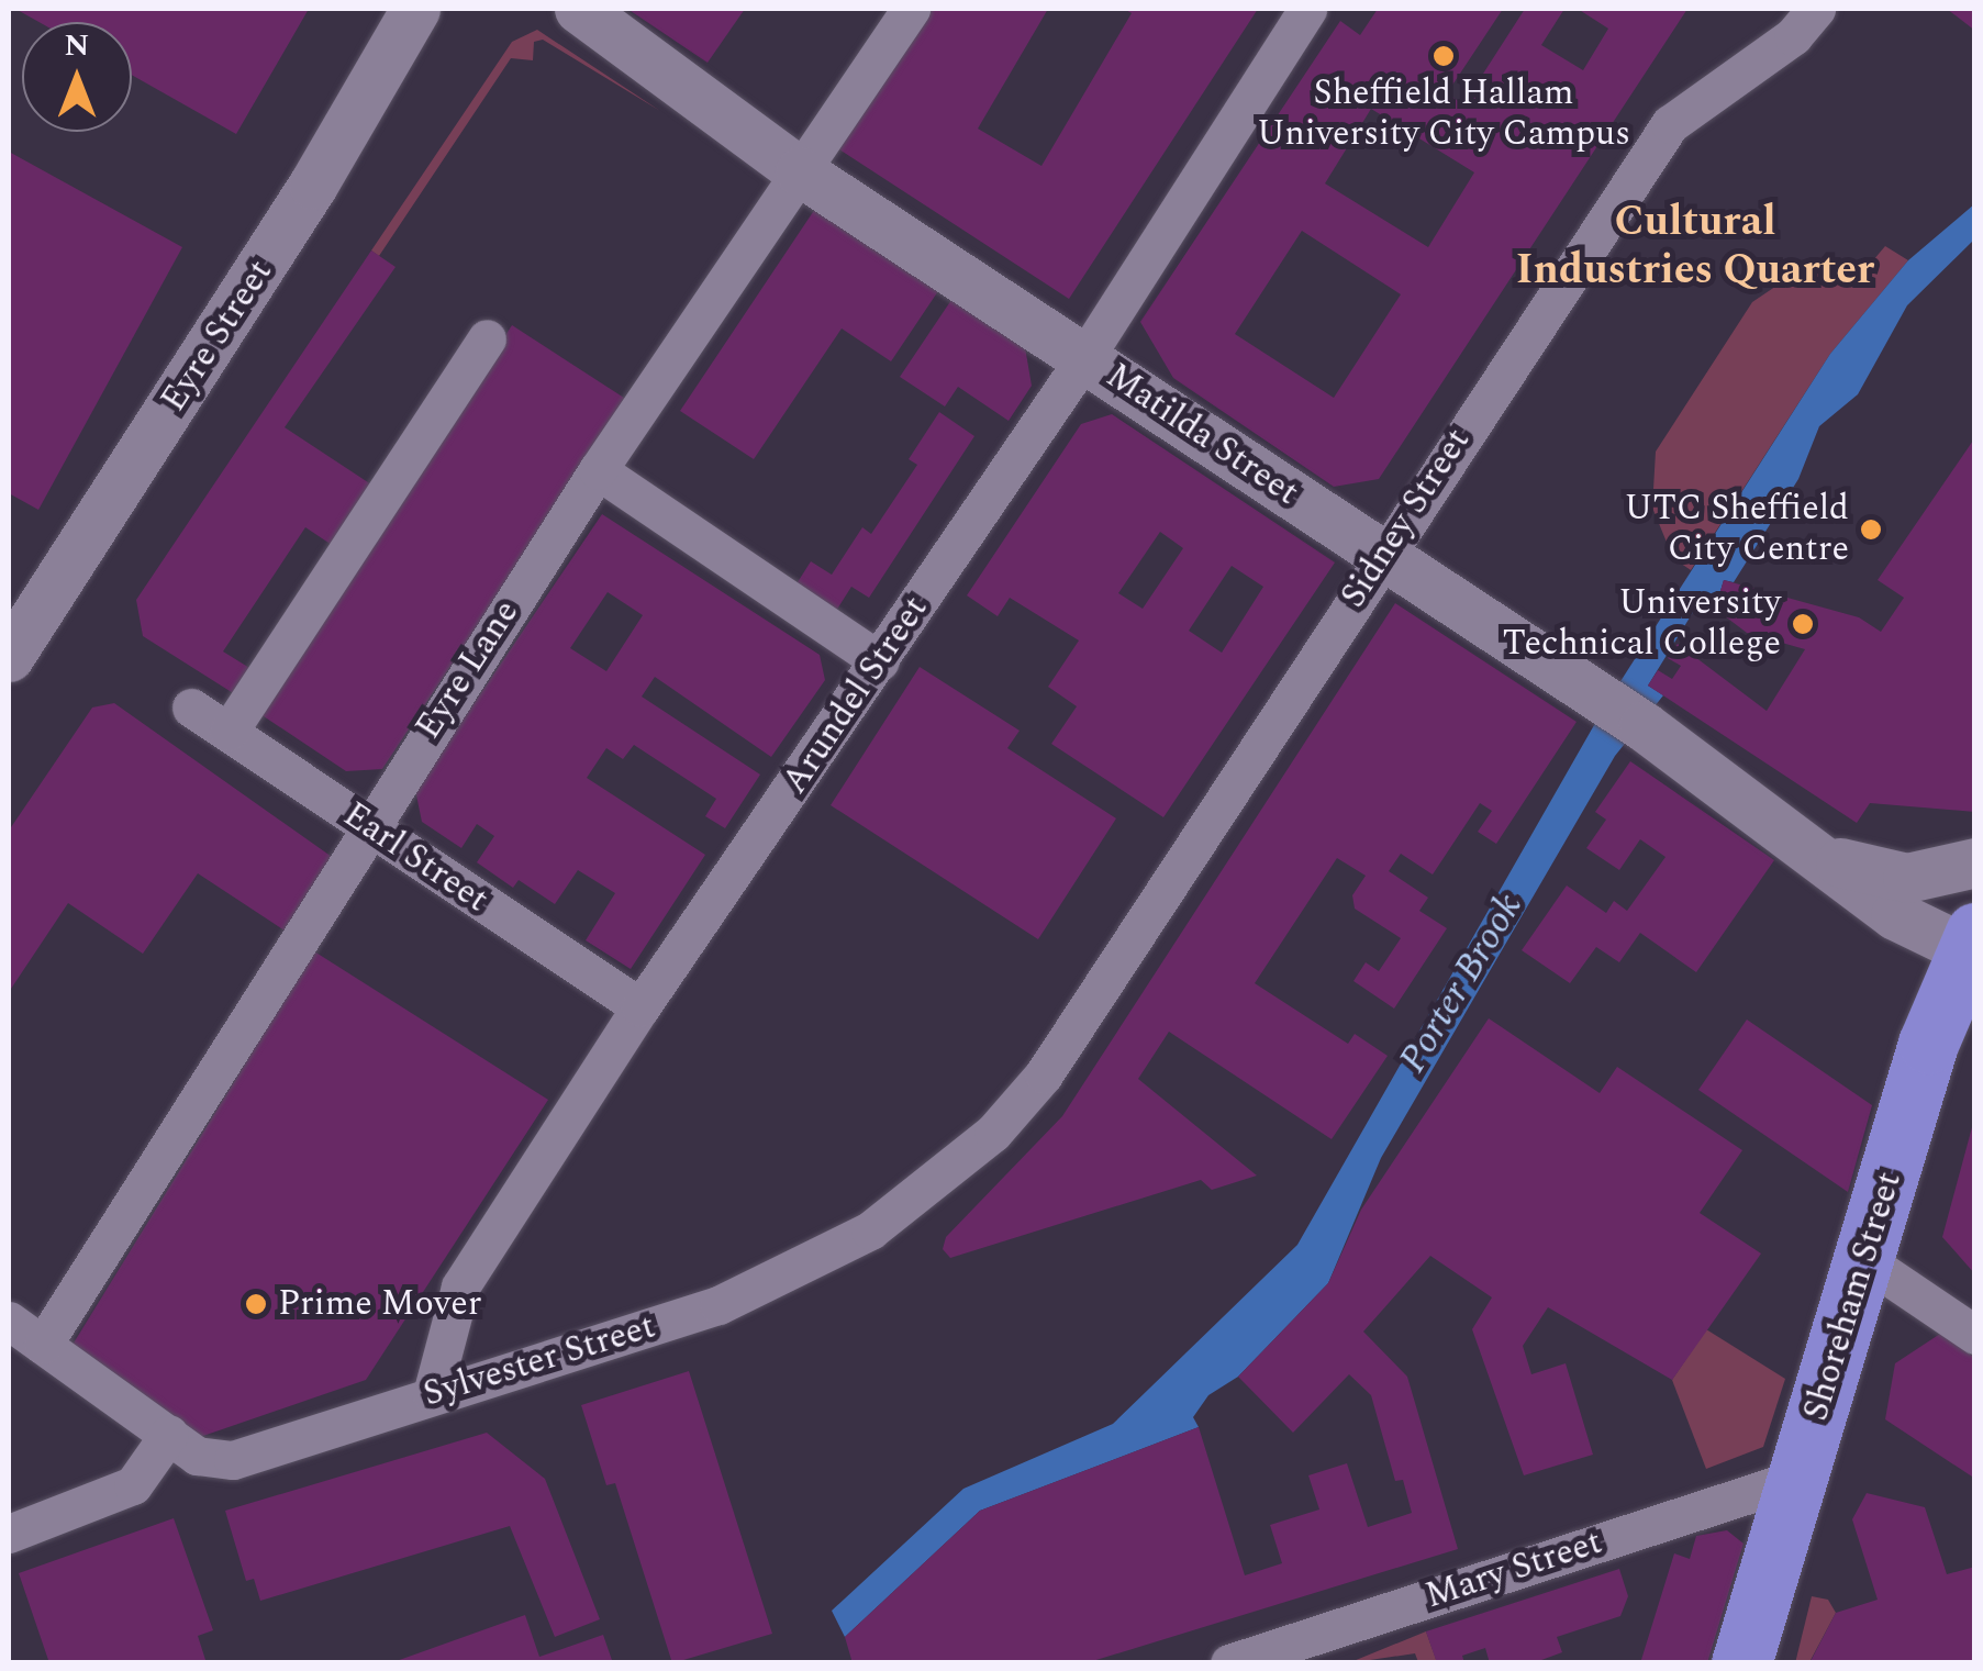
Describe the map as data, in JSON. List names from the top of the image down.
{
  "streets": {
    "highway": ["Shoreham Street"],
    "street": [
      "Eyre Street",
      "Matilda Street",
      "Sidney Street",
      "Eyre Lane",
      "Arundel Street",
      "Earl Street",
      "Sylvester Street",
      "Mary Street"
    ]
  },
  "crossings": [
    ["Matilda Street", "Sidney Street"],
    ["Matilda Street", "Eyre Lane"],
    ["Matilda Street", "Arundel Street"],
    ["Matilda Street", "Shoreham Street"],
    ["Sidney Street", "Sylvester Street"],
    ["Eyre Lane", "Earl Street"],
    ["Eyre Lane", "Sylvester Street"],
    ["Arundel Street", "Earl Street"],
    ["Arundel Street", "Sylvester Street"],
    ["Shoreham Street", "Mary Street"]
  ],
  "districts": ["Cultural Industries Quarter"],
  "water": ["Porter Brook"],
  "places": [
    "Sheffield Hallam University City Campus",
    "UTC Sheffield City Centre",
    "University Technical College",
    "Prime Mover"
  ],
  "north": "top"
}
